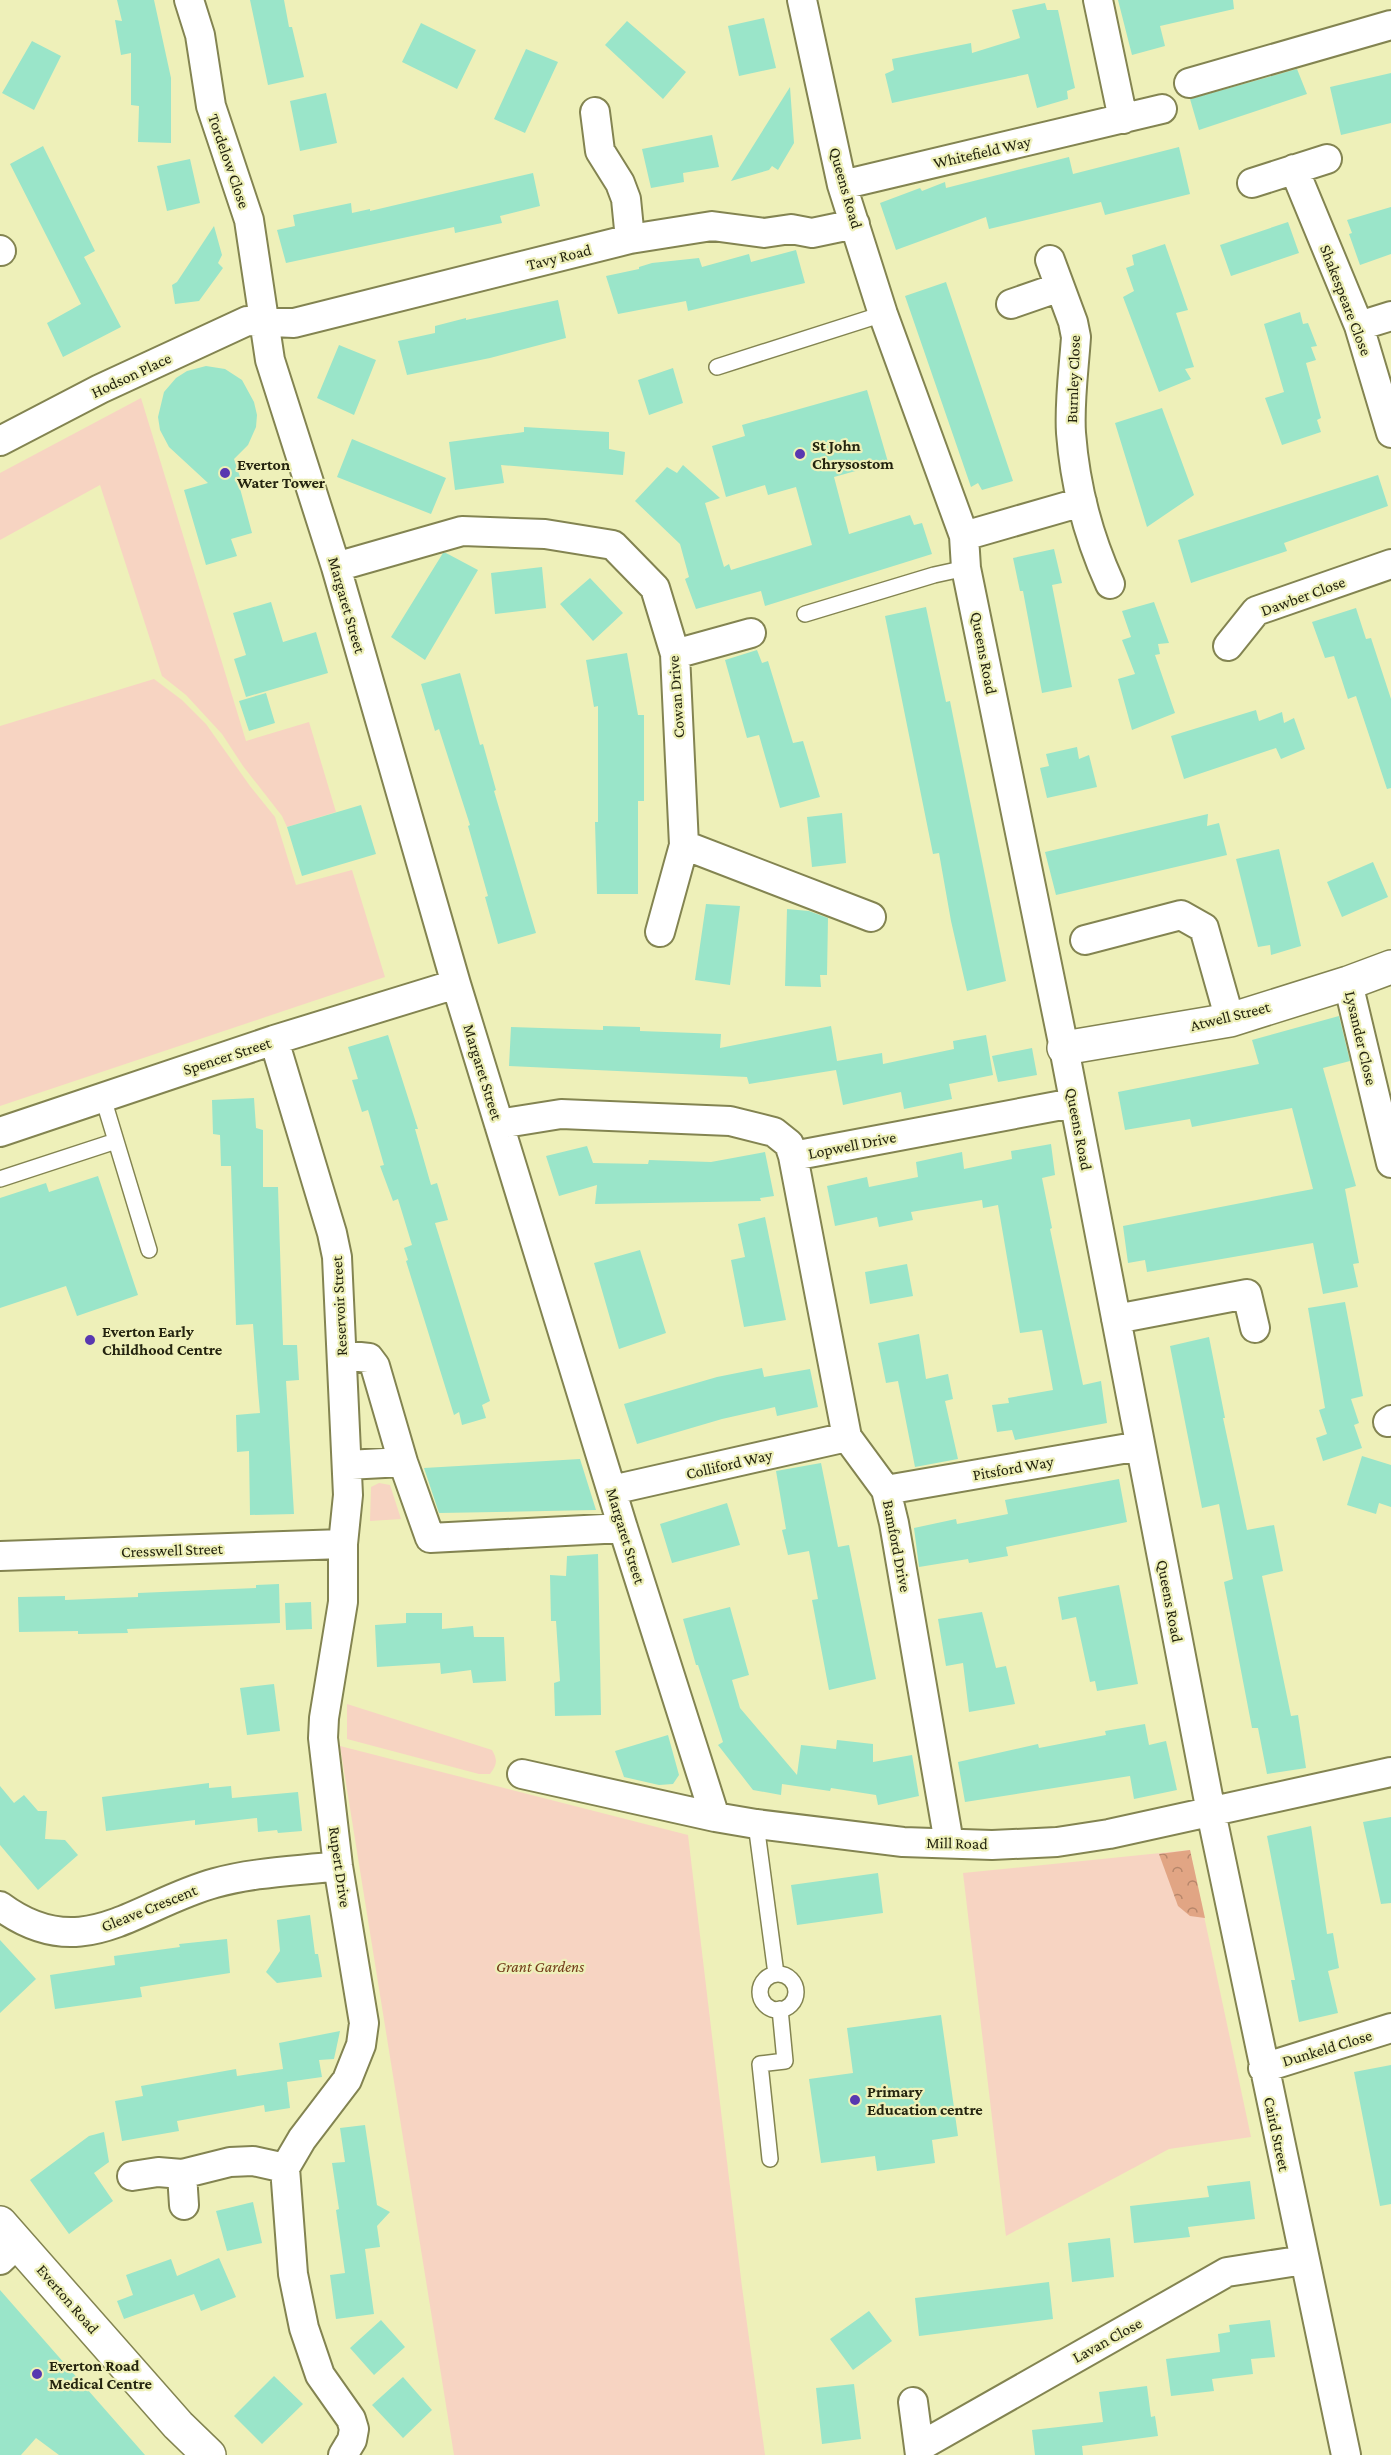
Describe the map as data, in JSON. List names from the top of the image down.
{
  "streets": {
    "street": [
      "Whitefield Way",
      "Tordelow Close",
      "Queens Road",
      "Tavy Road",
      "Shakespeare Close",
      "Hodson Place",
      "Burnley Close",
      "Dawber Close",
      "Margaret Street",
      "Cowan Drive",
      "Atwell Street",
      "Lysander Close",
      "Spencer Street",
      "Lopwell Drive",
      "Reservoir Street",
      "Colliford Way",
      "Pitsford Way",
      "Bamford Drive",
      "Cresswell Street",
      "Mill Road",
      "Rupert Drive",
      "Gleave Crescent",
      "Dunkeld Close",
      "Caird Street",
      "Everton Road",
      "Lavan Close"
    ]
  },
  "crossings": [
    ["Whitefield Way", "Queens Road"],
    ["Tordelow Close", "Tavy Road"],
    ["Tordelow Close", "Hodson Place"],
    ["Tordelow Close", "Margaret Street"],
    ["Queens Road", "Tavy Road"],
    ["Queens Road", "Atwell Street"],
    ["Queens Road", "Lopwell Drive"],
    ["Queens Road", "Pitsford Way"],
    ["Queens Road", "Mill Road"],
    ["Queens Road", "Caird Street"],
    ["Tavy Road", "Hodson Place"],
    ["Tavy Road", "Margaret Street"],
    ["Hodson Place", "Margaret Street"],
    ["Margaret Street", "Cowan Drive"],
    ["Margaret Street", "Spencer Street"],
    ["Margaret Street", "Lopwell Drive"],
    ["Margaret Street", "Colliford Way"],
    ["Margaret Street", "Mill Road"],
    ["Atwell Street", "Lysander Close"],
    ["Spencer Street", "Reservoir Street"],
    ["Lopwell Drive", "Bamford Drive"],
    ["Reservoir Street", "Cresswell Street"],
    ["Reservoir Street", "Rupert Drive"],
    ["Colliford Way", "Bamford Drive"],
    ["Pitsford Way", "Bamford Drive"],
    ["Bamford Drive", "Mill Road"],
    ["Cresswell Street", "Rupert Drive"],
    ["Mill Road", "Caird Street"],
    ["Rupert Drive", "Gleave Crescent"],
    ["Dunkeld Close", "Caird Street"],
    ["Caird Street", "Lavan Close"]
  ],
  "parks": ["Grant Gardens"],
  "places": [
    "St John Chrysostom",
    "Everton Water Tower",
    "Everton Early Childhood Centre",
    "Primary Education centre",
    "Everton Road Medical Centre"
  ]
}
